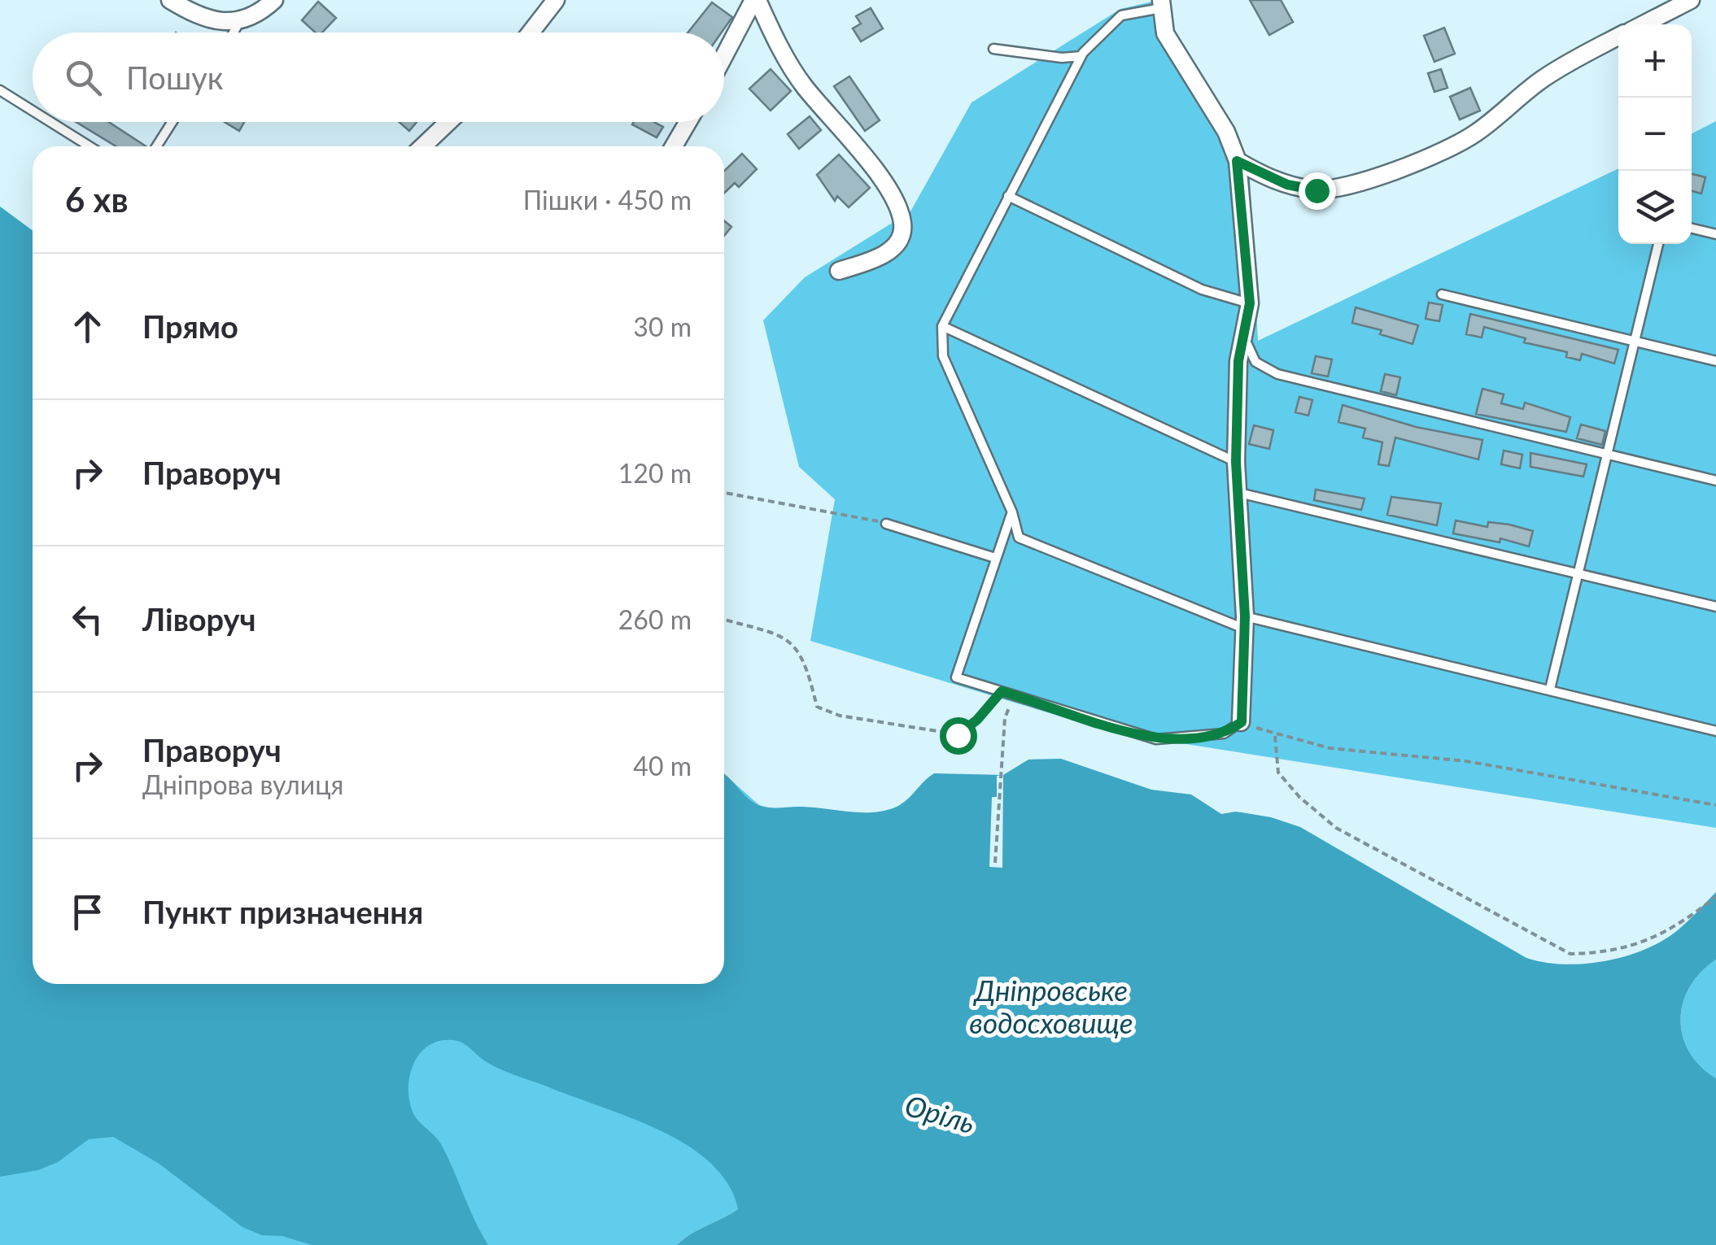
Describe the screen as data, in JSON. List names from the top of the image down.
{
  "water": ["Дніпровське водосховище", "Оріль"],
  "page": {
    "map_buttons": ["+", "−"],
    "search": "Пошук",
    "heading": ["6 хв", "Пішки · 450 m"],
    "list": [
      ["Прямо", "30 m"],
      ["Праворуч", "120 m"],
      ["Ліворуч", "260 m"],
      ["Праворуч", "Дніпрова вулиця", "40 m"],
      "Пункт призначення"
    ]
  }
}
